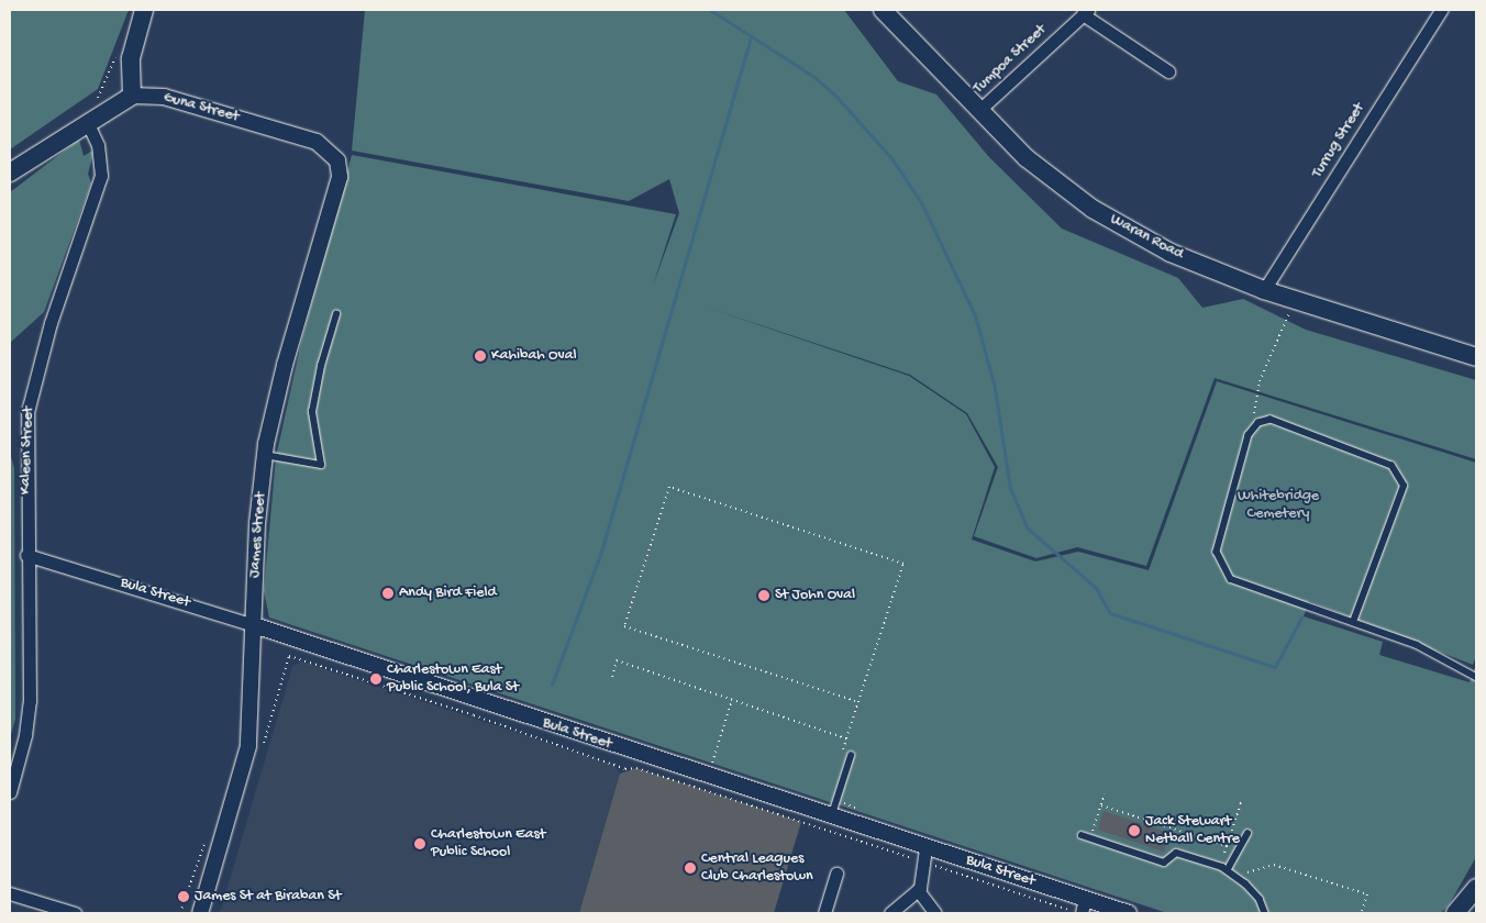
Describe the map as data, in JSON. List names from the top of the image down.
{
  "streets": {
    "main road": ["Waran Road"],
    "street": [
      "Tumpoa Street",
      "Guna Street",
      "Turrug Street",
      "Kaleen Street",
      "James Street",
      "Bula Street"
    ]
  },
  "crossings": [
    ["Tumpoa Street", "Waran Road"],
    ["Guna Street", "James Street"],
    ["Turrug Street", "Waran Road"],
    ["Kaleen Street", "Bula Street"],
    ["James Street", "Bula Street"]
  ],
  "parks": ["Whitebridge Cemetery"],
  "places": [
    "Kahibah Oval",
    "Andy Bird Field",
    "St John Oval",
    "Charlestown East Public School, Bula St",
    "Jack Stewart Netball Centre",
    "Charlestown East Public School",
    "Central Leagues Club Charlestown",
    "James St at Biraban St"
  ]
}
